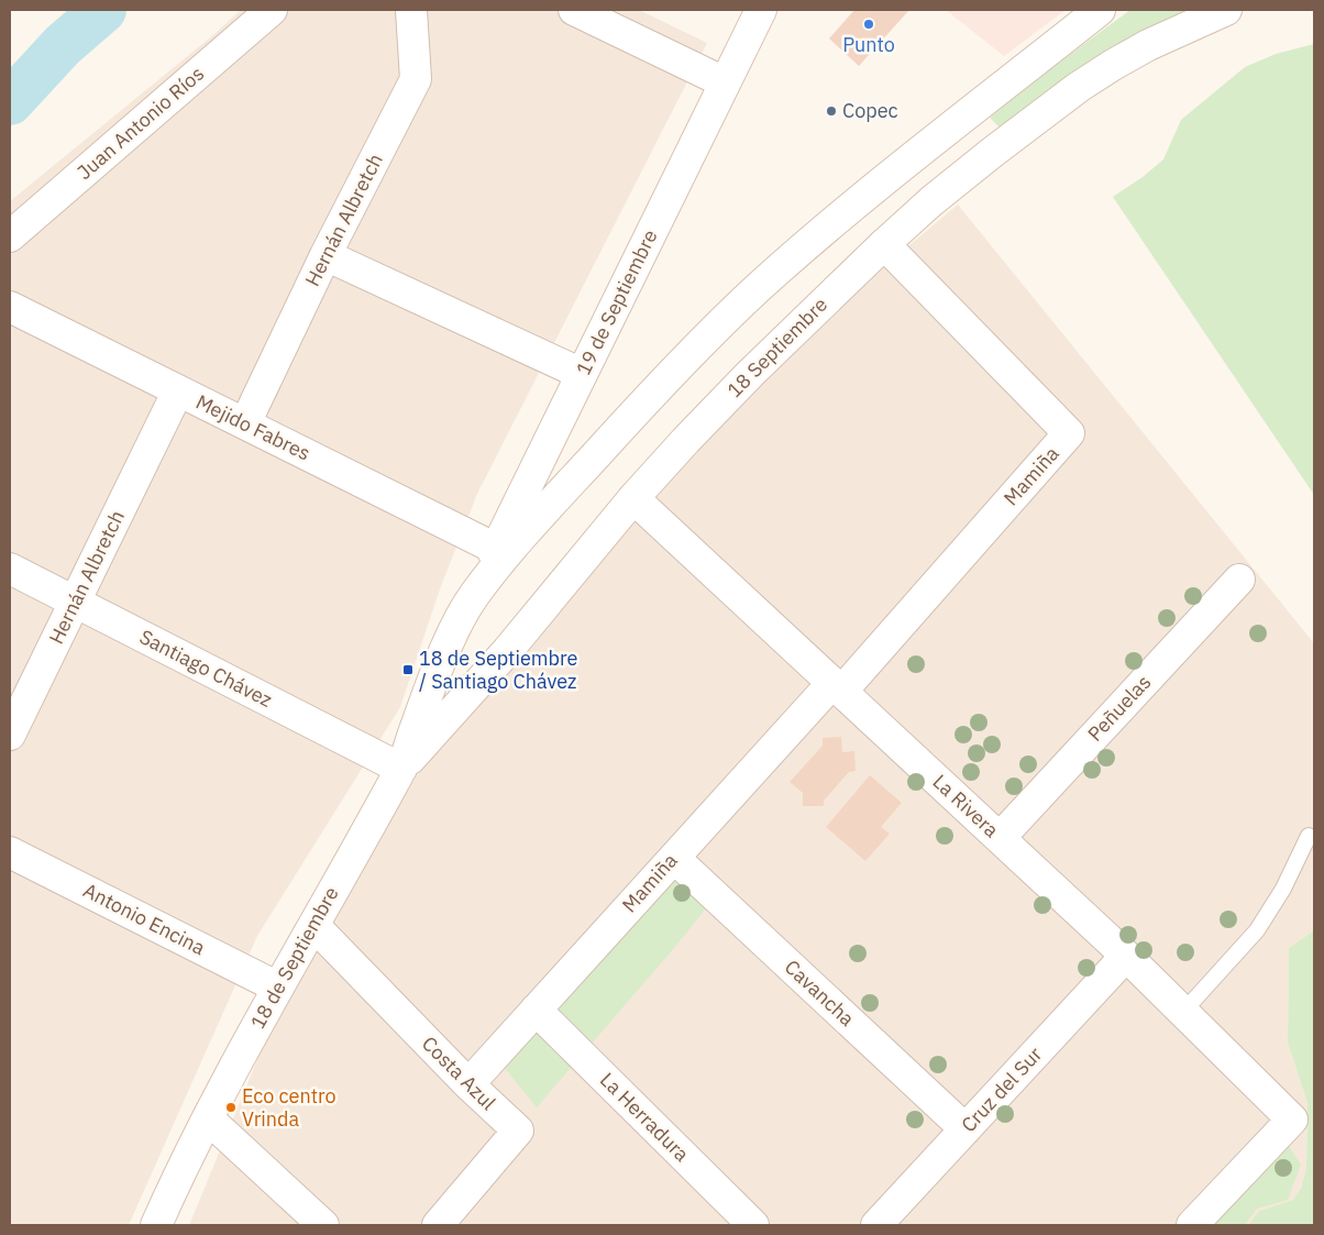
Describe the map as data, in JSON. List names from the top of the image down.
{
  "streets": {
    "street": [
      "Juan Antonio Ríos",
      "Hernán Albretch",
      "19 de Septiembre",
      "18 Septiembre",
      "Mejido Fabres",
      "Mamiña",
      "Santiago Chávez",
      "Peñuelas",
      "La Rivera",
      "Antonio Encina",
      "18 de Septiembre",
      "Cavancha",
      "Costa Azul",
      "Cruz del Sur",
      "La Herradura"
    ]
  },
  "crossings": [
    ["Hernán Albretch", "Mejido Fabres"],
    ["Hernán Albretch", "Santiago Chávez"],
    ["19 de Septiembre", "Mejido Fabres"],
    ["19 de Septiembre", "18 de Septiembre"],
    ["18 Septiembre", "Mamiña"],
    ["18 Septiembre", "Santiago Chávez"],
    ["18 Septiembre", "La Rivera"],
    ["18 Septiembre", "18 de Septiembre"],
    ["Mamiña", "La Rivera"],
    ["Mamiña", "Cavancha"],
    ["Mamiña", "Costa Azul"],
    ["Mamiña", "La Herradura"],
    ["Santiago Chávez", "18 de Septiembre"],
    ["Peñuelas", "La Rivera"],
    ["La Rivera", "Cruz del Sur"],
    ["Antonio Encina", "18 de Septiembre"],
    ["18 de Septiembre", "Costa Azul"],
    ["Cavancha", "Cruz del Sur"]
  ],
  "places": {
    "other": ["Punto", "Copec", "Eco centro Vrinda"],
    "transit": ["18 de Septiembre / Santiago Chávez"]
  }
}
